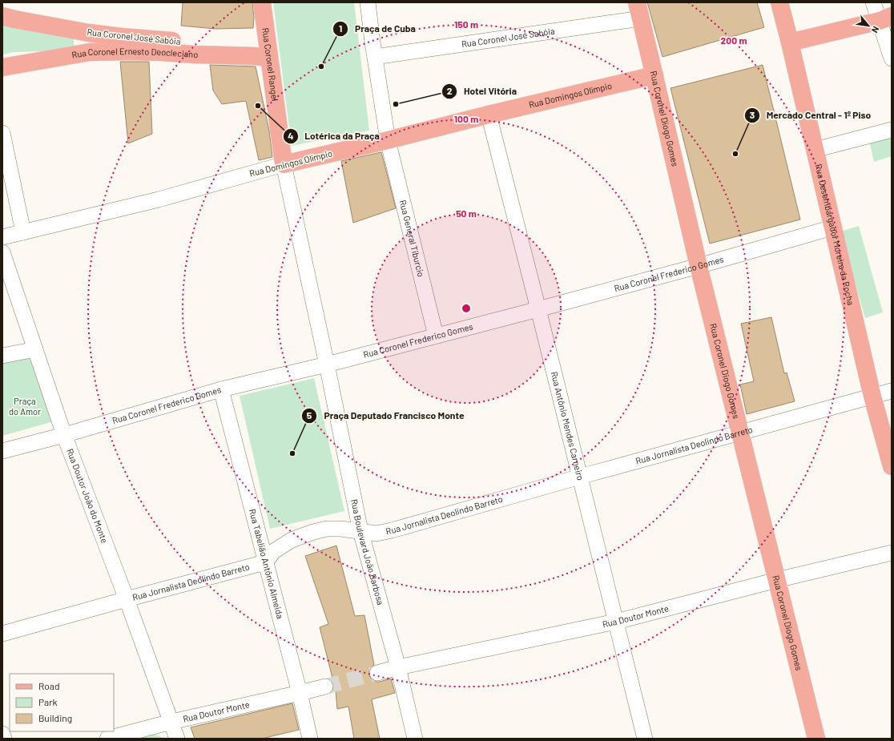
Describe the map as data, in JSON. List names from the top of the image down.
{
  "streets": {
    "main road": [
      "Rua Coronel José Sabóia",
      "Rua Coronel Ernesto Deocleciano",
      "Rua Coronel Rangel",
      "Rua Domingos Olímpio",
      "Rua Coronel Diogo Gomes",
      "Rua Desembargador Moreira da Rocha"
    ],
    "street": [
      "Rua General Tiburcio",
      "Rua Coronel Frederico Gomes",
      "Rua Antônio Mendes Carneiro",
      "Rua Jornalista Deolindo Barreto",
      "Rua Doutor João do Monte",
      "Rua Boulevard João Barbosa",
      "Rua Tabelião Antônio Almeida",
      "Rua Doutor Monte"
    ]
  },
  "crossings": [
    ["Rua Coronel José Sabóia", "Rua Coronel Ernesto Deocleciano"],
    ["Rua Coronel José Sabóia", "Rua Coronel Rangel"],
    ["Rua Coronel José Sabóia", "Rua Coronel Diogo Gomes"],
    ["Rua Coronel José Sabóia", "Rua General Tiburcio"],
    ["Rua Coronel Ernesto Deocleciano", "Rua Coronel Rangel"],
    ["Rua Coronel Rangel", "Rua Domingos Olímpio"],
    ["Rua Coronel Rangel", "Rua Boulevard João Barbosa"],
    ["Rua Domingos Olímpio", "Rua Coronel Diogo Gomes"],
    ["Rua Domingos Olímpio", "Rua General Tiburcio"],
    ["Rua Domingos Olímpio", "Rua Antônio Mendes Carneiro"],
    ["Rua Domingos Olímpio", "Rua Boulevard João Barbosa"],
    ["Rua Coronel Diogo Gomes", "Rua Coronel Frederico Gomes"],
    ["Rua Coronel Diogo Gomes", "Rua Jornalista Deolindo Barreto"],
    ["Rua Coronel Diogo Gomes", "Rua Doutor Monte"],
    ["Rua Desembargador Moreira da Rocha", "Rua Coronel Frederico Gomes"],
    ["Rua Desembargador Moreira da Rocha", "Rua Jornalista Deolindo Barreto"],
    ["Rua General Tiburcio", "Rua Coronel Frederico Gomes"],
    ["Rua Coronel Frederico Gomes", "Rua Antônio Mendes Carneiro"],
    ["Rua Coronel Frederico Gomes", "Rua Doutor João do Monte"],
    ["Rua Coronel Frederico Gomes", "Rua Boulevard João Barbosa"],
    ["Rua Coronel Frederico Gomes", "Rua Tabelião Antônio Almeida"],
    ["Rua Antônio Mendes Carneiro", "Rua Jornalista Deolindo Barreto"],
    ["Rua Antônio Mendes Carneiro", "Rua Doutor Monte"],
    ["Rua Jornalista Deolindo Barreto", "Rua Doutor João do Monte"],
    ["Rua Jornalista Deolindo Barreto", "Rua Boulevard João Barbosa"],
    ["Rua Jornalista Deolindo Barreto", "Rua Tabelião Antônio Almeida"],
    ["Rua Doutor João do Monte", "Rua Doutor Monte"],
    ["Rua Boulevard João Barbosa", "Rua Doutor Monte"],
    ["Rua Tabelião Antônio Almeida", "Rua Doutor Monte"]
  ],
  "parks": ["Praça do Amor"],
  "places": [
    "Praça de Cuba",
    "Hotel Vitória",
    "Lotérica da Praça",
    "Mercado Central - 1º Piso",
    "Praça Deputado Francisco Monte"
  ],
  "legend": ["Road", "Park", "Building"],
  "north": "bottom right",
  "rings": [
    "150 m",
    "200 m",
    "100 m",
    "50 m"
  ]
}
